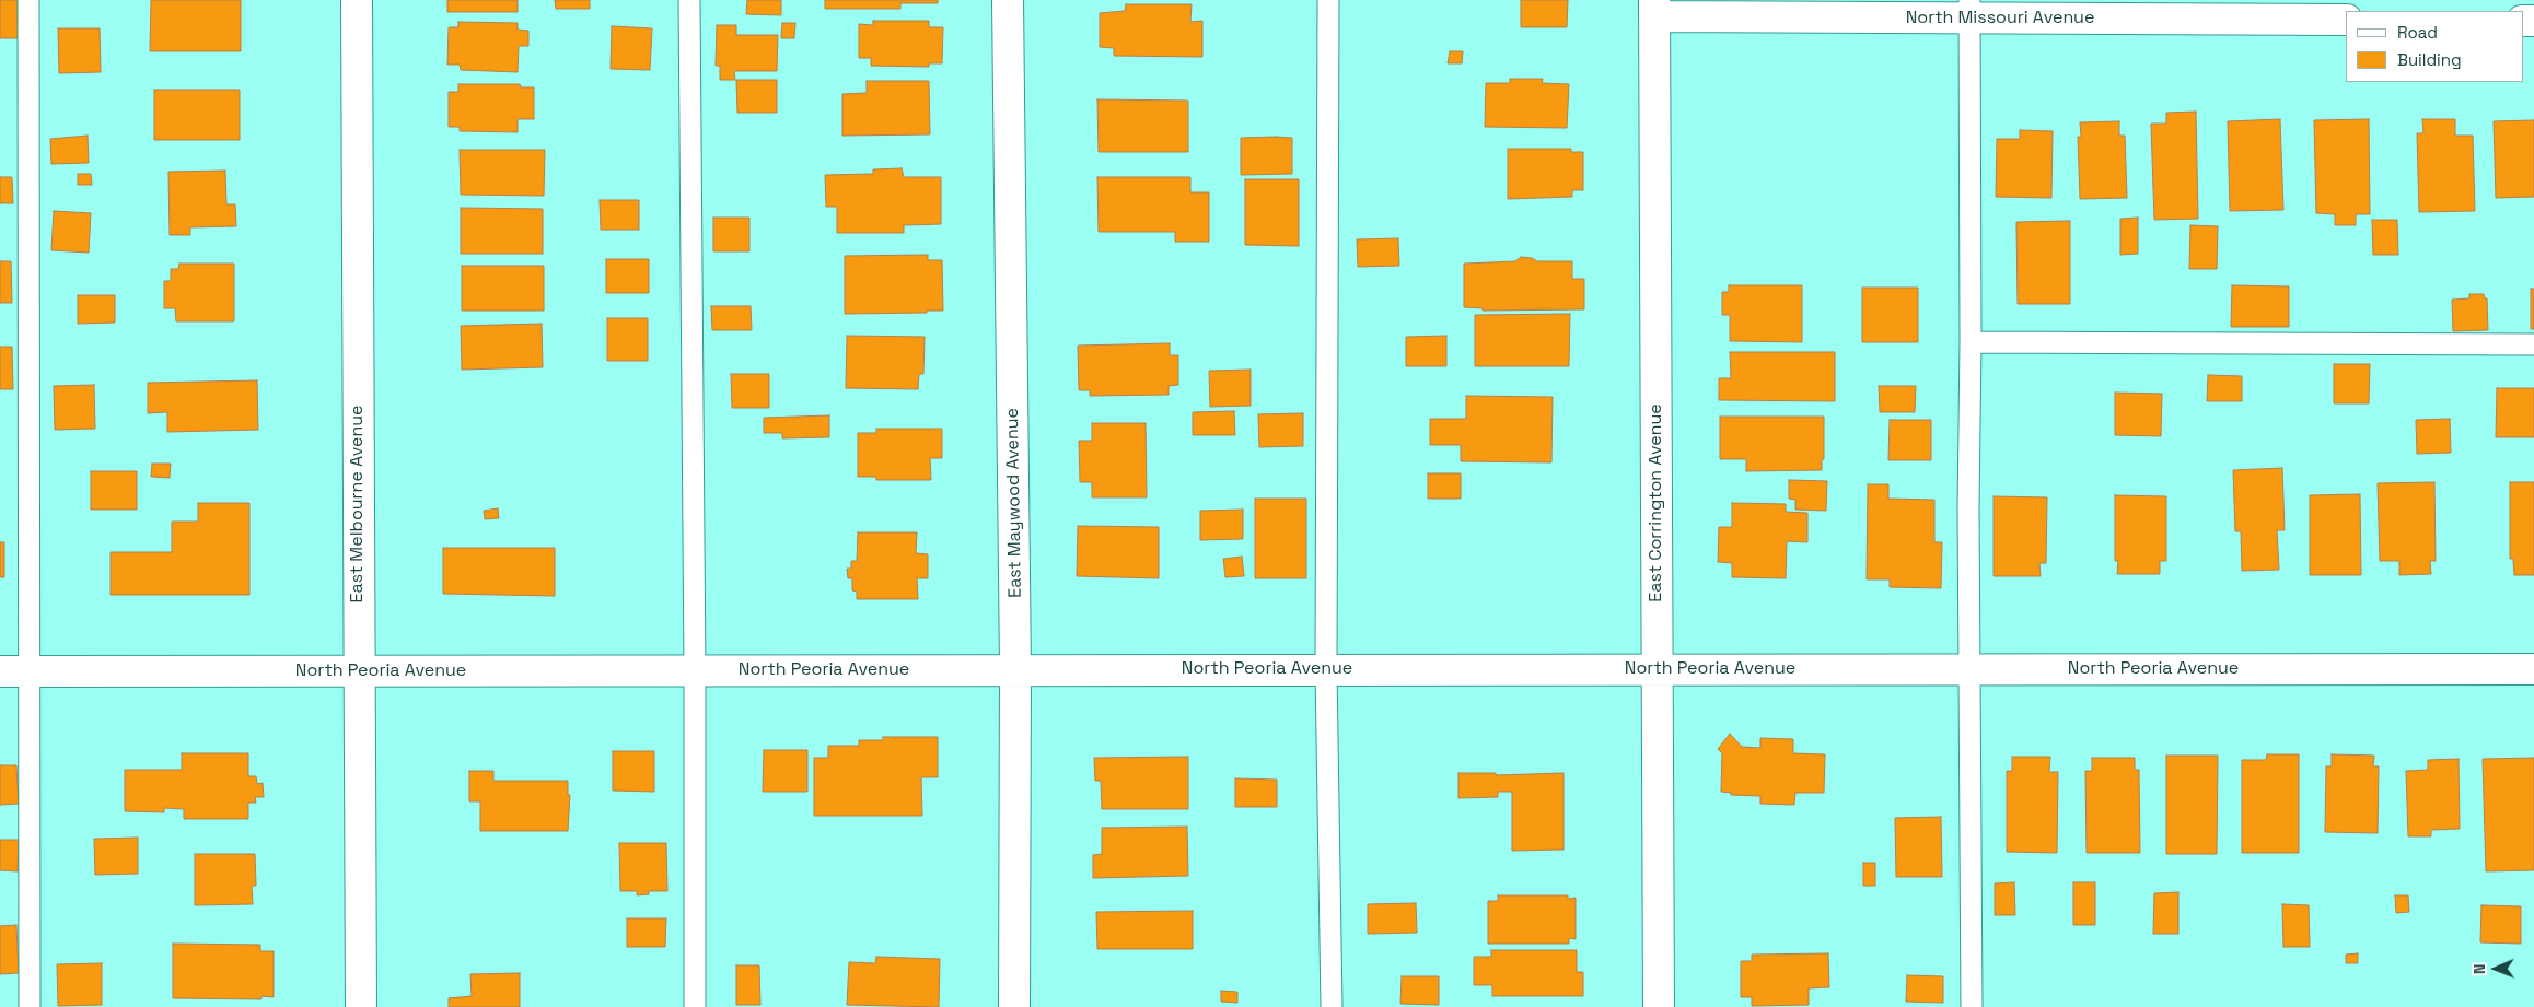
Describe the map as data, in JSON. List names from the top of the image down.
{
  "streets": {
    "street": [
      "North Missouri Avenue",
      "East Maywood Avenue",
      "East Corrington Avenue",
      "East Melbourne Avenue",
      "North Peoria Avenue"
    ]
  },
  "crossings": [
    ["North Missouri Avenue", "East Corrington Avenue"],
    ["East Maywood Avenue", "North Peoria Avenue"],
    ["East Corrington Avenue", "North Peoria Avenue"],
    ["East Melbourne Avenue", "North Peoria Avenue"]
  ],
  "legend": ["Road", "Building"],
  "north": "left"
}
